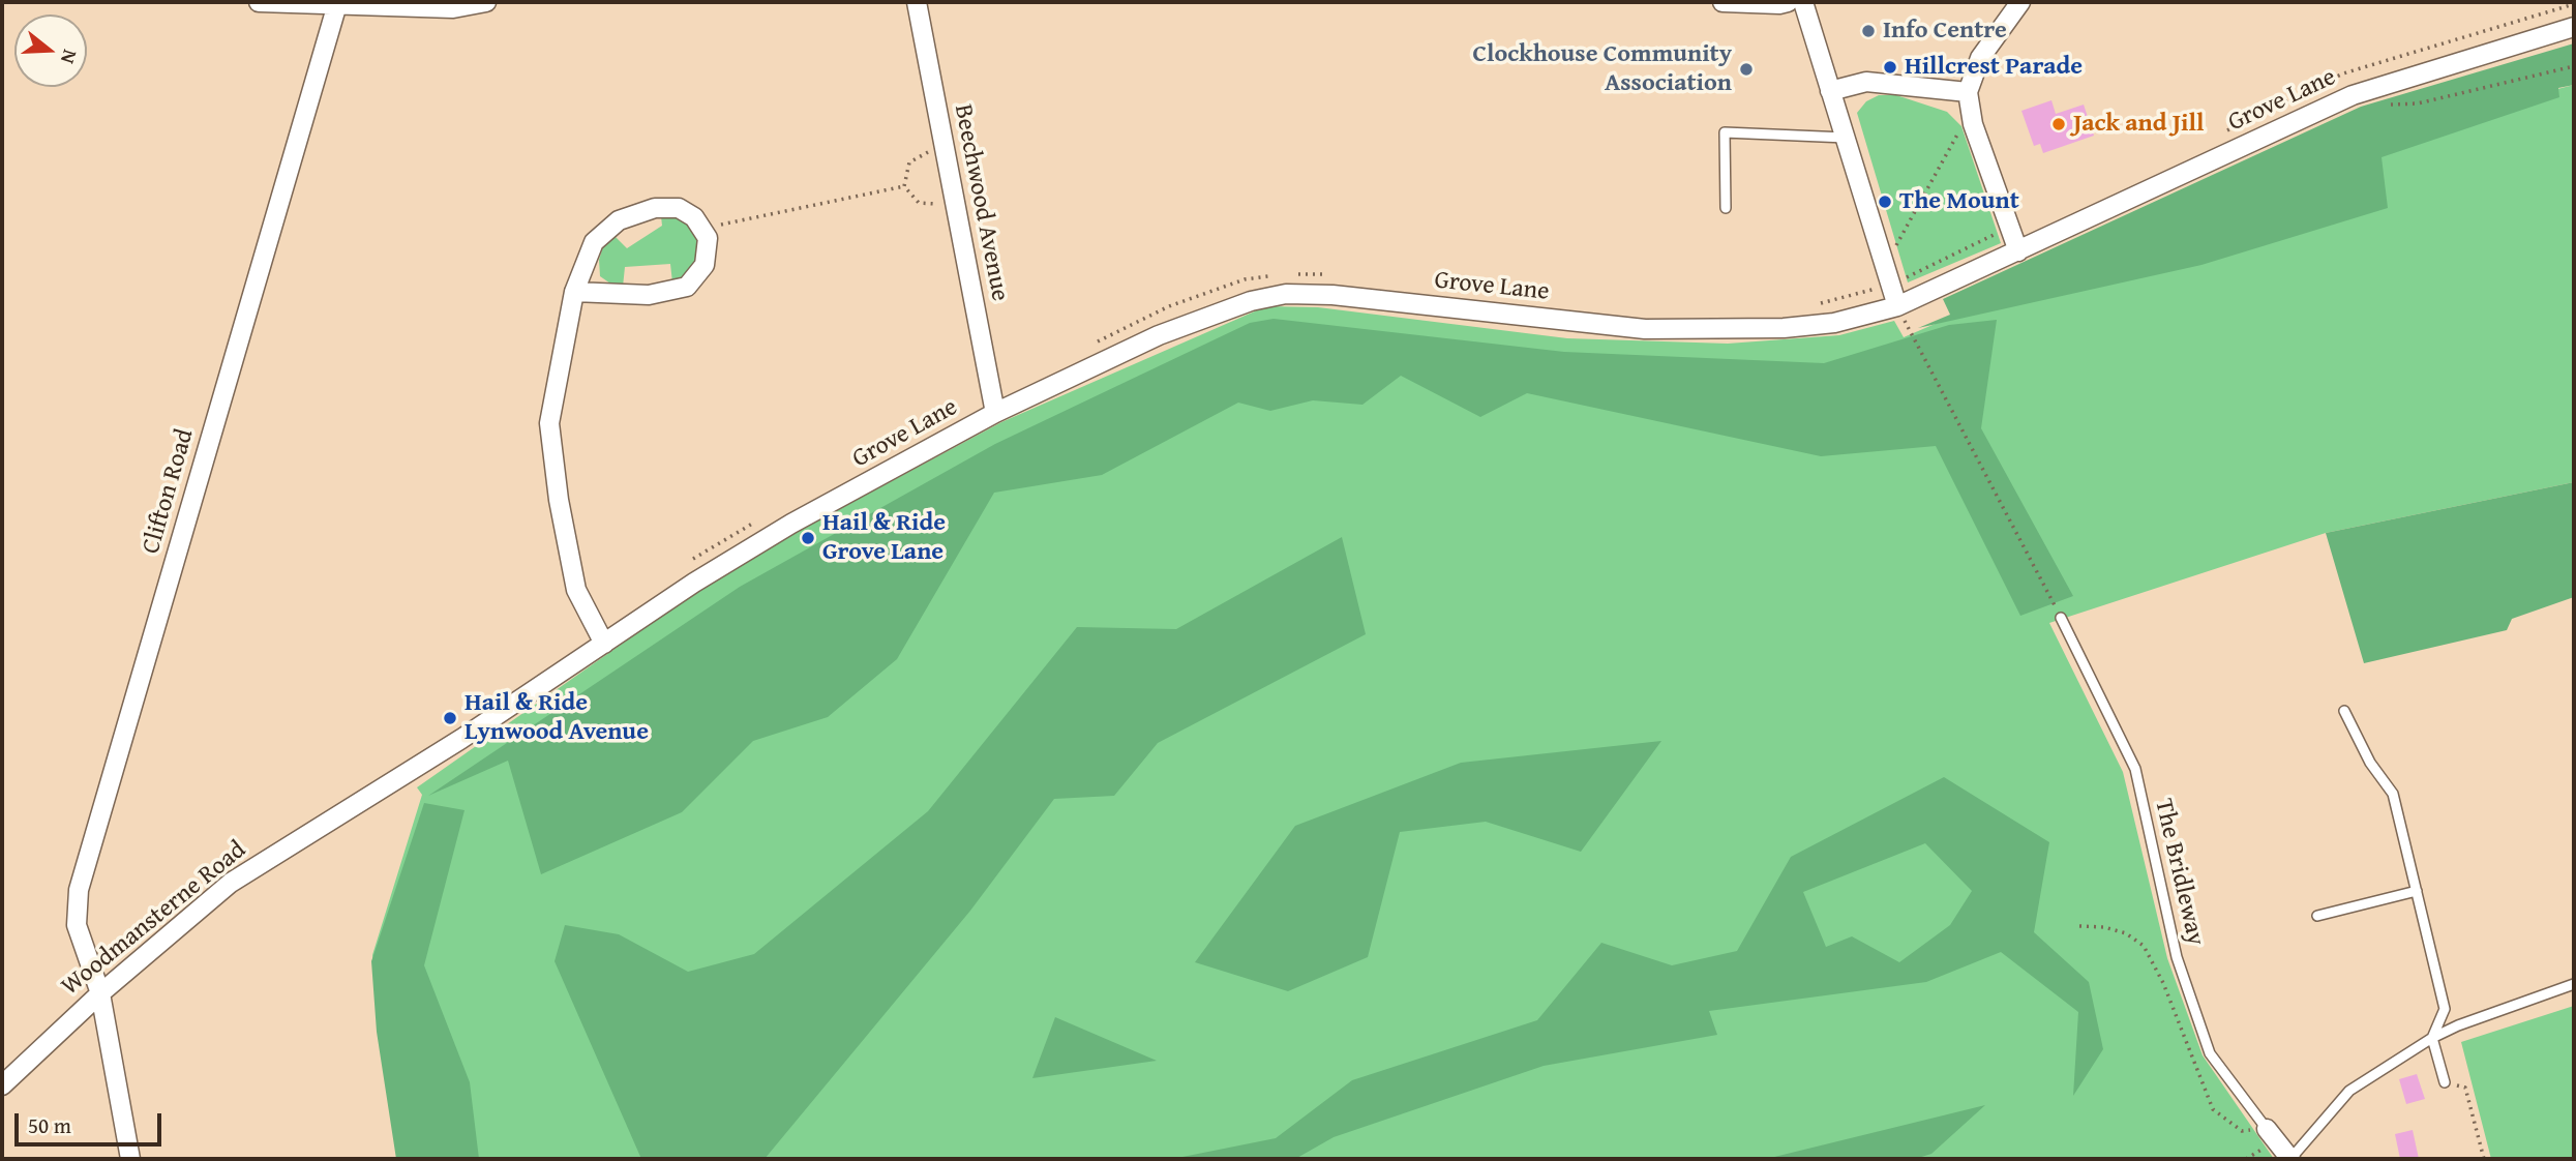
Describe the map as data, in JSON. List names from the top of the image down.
{
  "streets": {
    "street": [
      "Grove Lane",
      "Beechwood Avenue",
      "Clifton Road",
      "Woodmansterne Road"
    ],
    "lane": ["The Bridleway"]
  },
  "crossings": [
    ["Grove Lane", "Beechwood Avenue"],
    ["Grove Lane", "Woodmansterne Road"],
    ["Clifton Road", "Woodmansterne Road"]
  ],
  "places": [
    "Info Centre",
    "Hillcrest Parade",
    "Clockhouse Community Association",
    "Jack and Jill",
    "The Mount",
    "Hail & Ride Grove Lane",
    "Hail & Ride Lynwood Avenue"
  ],
  "scale_bar": "50 m",
  "north": "right"
}
